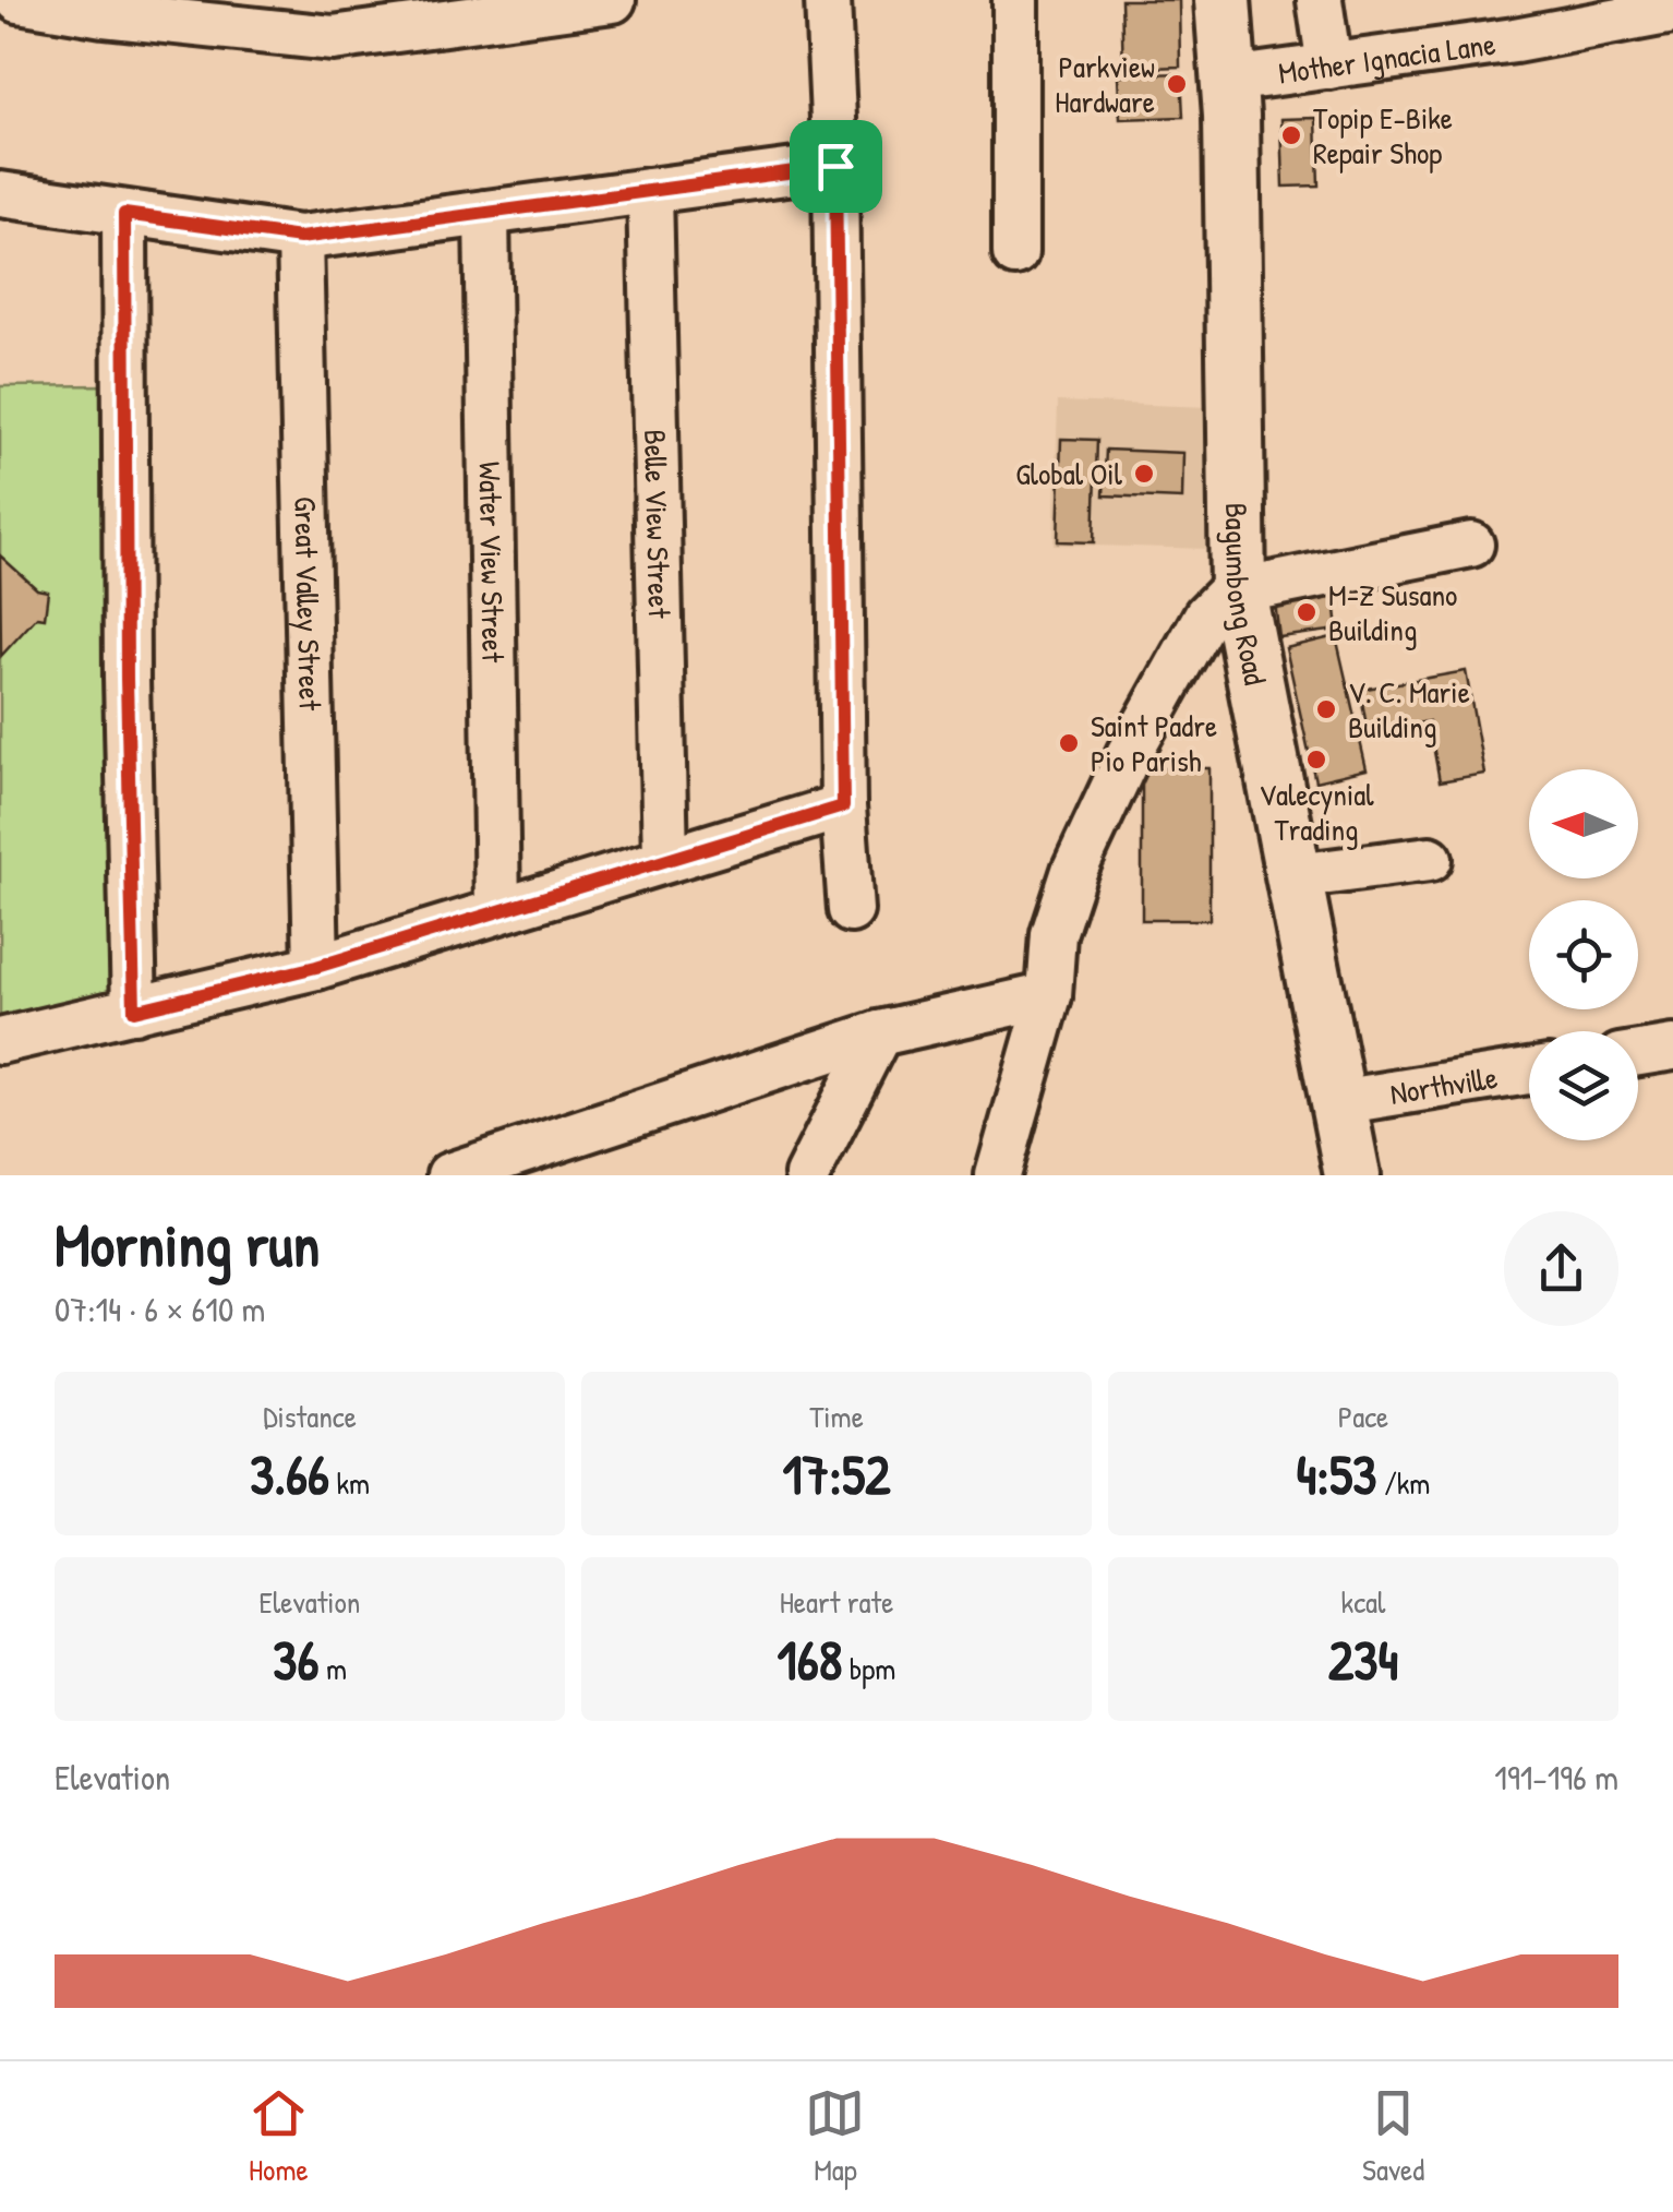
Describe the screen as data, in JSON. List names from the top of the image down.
{
  "streets": {
    "main road": ["Bagumbong Road"],
    "street": [
      "Mother Ignacia Lane",
      "Belle View Street",
      "Water View Street",
      "Great Valley Street",
      "Northville"
    ]
  },
  "crossings": [
    ["Mother Ignacia Lane", "Bagumbong Road"],
    ["Bagumbong Road", "Northville"]
  ],
  "places": [
    "Parkview Hardware",
    "Topip E-Bike Repair Shop",
    "Global Oil",
    "M-Z Susano Building",
    "V. C. Marie Building",
    "Saint Padre Pio Parish",
    "Valecynial Trading"
  ],
  "north": "left",
  "page": {
    "heading": ["Morning run", "07:14 · 6 × 610 m"],
    "stats": [
      ["Distance", "3.66 km"],
      ["Time", "17:52"],
      ["Pace", "4:53 /km"],
      ["Elevation", "36 m"],
      ["Heart rate", "168 bpm"],
      ["kcal", "234"]
    ],
    "chart": ["Elevation", "191–196 m"],
    "tabs": ["Home", "Map", "Saved"]
  }
}
